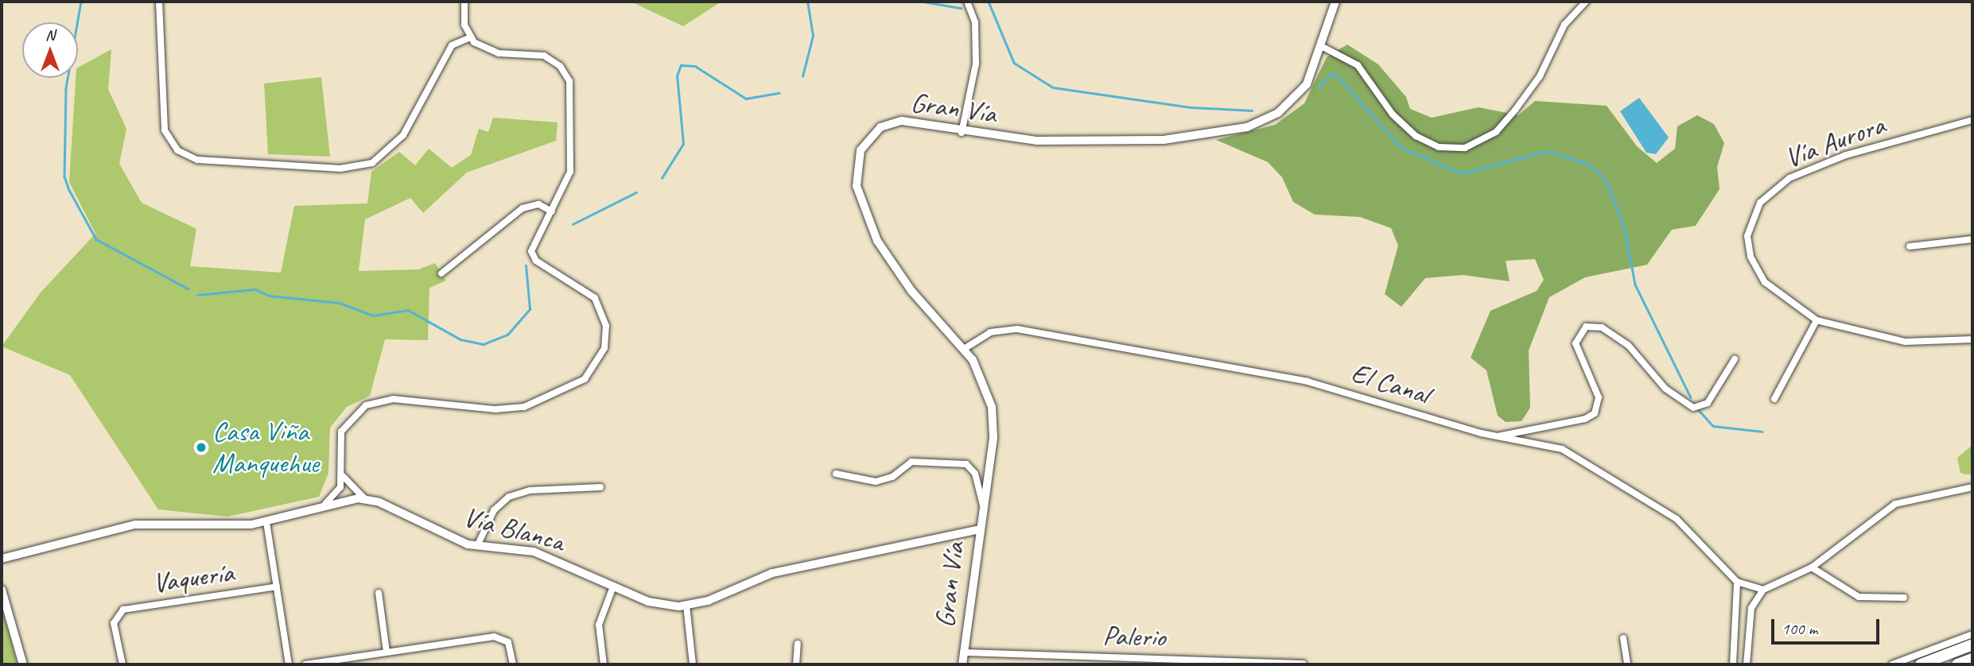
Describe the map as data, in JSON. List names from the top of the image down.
{
  "streets": {
    "main road": ["Gran Vía", "Vía Blanca"],
    "street": [
      "Vía Aurora",
      "El Canal",
      "Vaquería",
      "Palerio"
    ]
  },
  "crossings": [
    ["Gran Vía", "El Canal"],
    ["Gran Vía", "Vía Blanca"],
    ["Gran Vía", "Palerio"]
  ],
  "places": ["Casa Viña Manquehue"],
  "scale_bar": "100 m",
  "north": "top"
}
